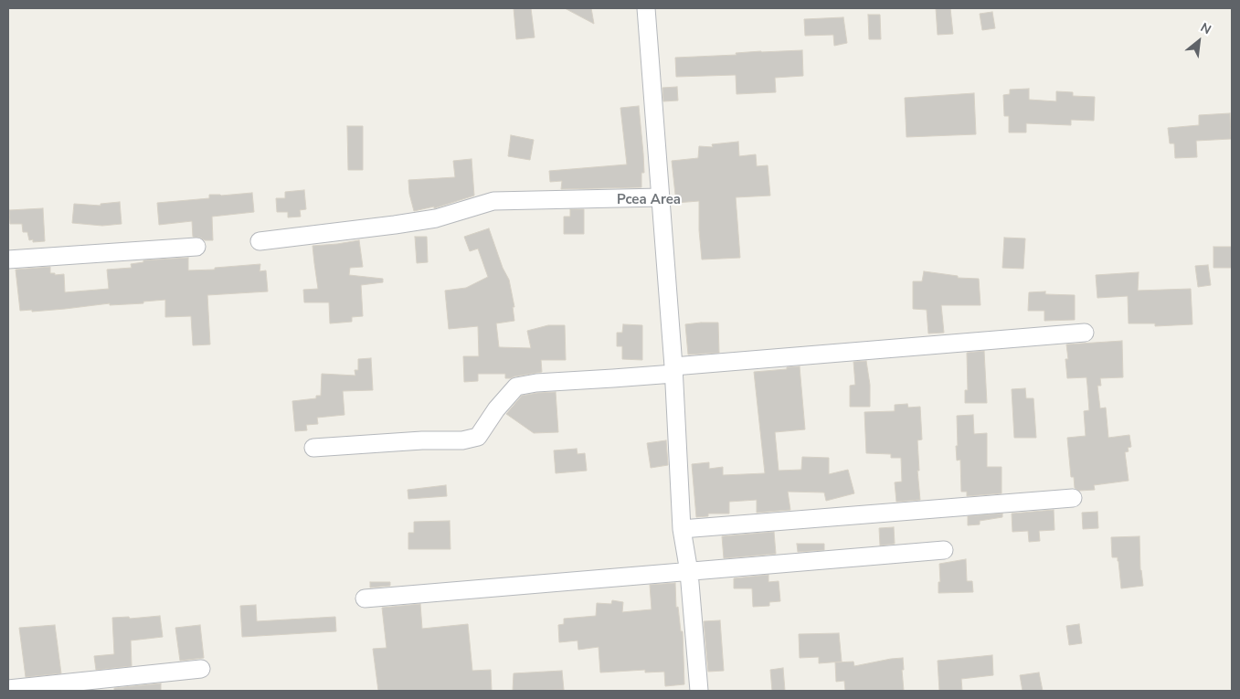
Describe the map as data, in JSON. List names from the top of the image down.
{
  "districts": ["Pcea Area"],
  "north": "top right"
}
